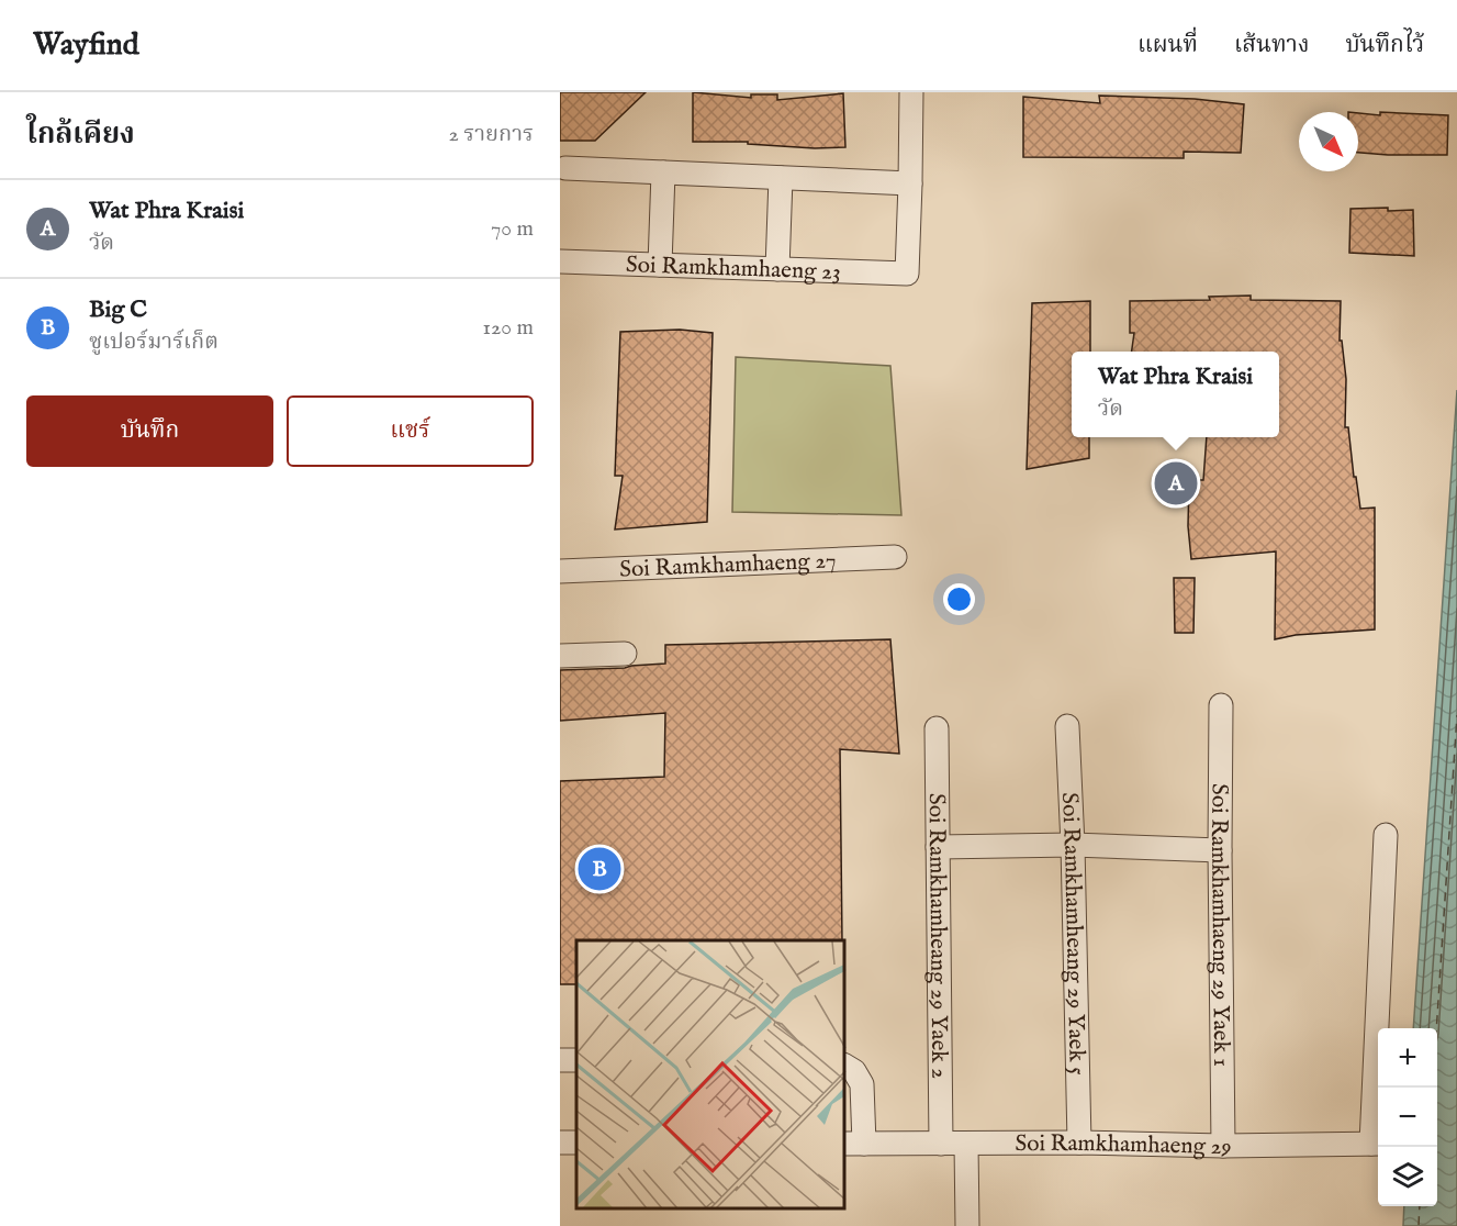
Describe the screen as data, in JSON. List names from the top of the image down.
{
  "streets": {
    "street": [
      "Soi Ramkhamhaeng 23",
      "Soi Ramkhamhaeng 27",
      "Soi Ramkhamhaeng 29 Yaek 1",
      "Soi Ramkhamheang 29 Yaek 5",
      "Soi Ramkhamheang 29 Yaek 2",
      "Soi Ramkhamhaeng 29"
    ]
  },
  "crossings": [
    ["Soi Ramkhamhaeng 29 Yaek 1", "Soi Ramkhamhaeng 29"],
    ["Soi Ramkhamheang 29 Yaek 5", "Soi Ramkhamhaeng 29"],
    ["Soi Ramkhamheang 29 Yaek 2", "Soi Ramkhamhaeng 29"]
  ],
  "north": "bottom right",
  "page": {
    "header": "Wayfind",
    "nav": ["แผนที่", "เส้นทาง", "บันทึกไว้"],
    "heading": ["ใกล้เคียง", "2 รายการ"],
    "list": [
      {
        "mark": "A",
        "name": "Wat Phra Kraisi",
        "note": "วัด",
        "value": "70 m"
      },
      {
        "mark": "B",
        "name": "Big C",
        "note": "ซูเปอร์มาร์เก็ต",
        "value": "120 m"
      }
    ],
    "popup": ["Wat Phra Kraisi", "วัด"],
    "buttons": ["บันทึก", "แชร์"],
    "pins": ["A", "B"],
    "map_buttons": ["+", "−"]
  }
}
